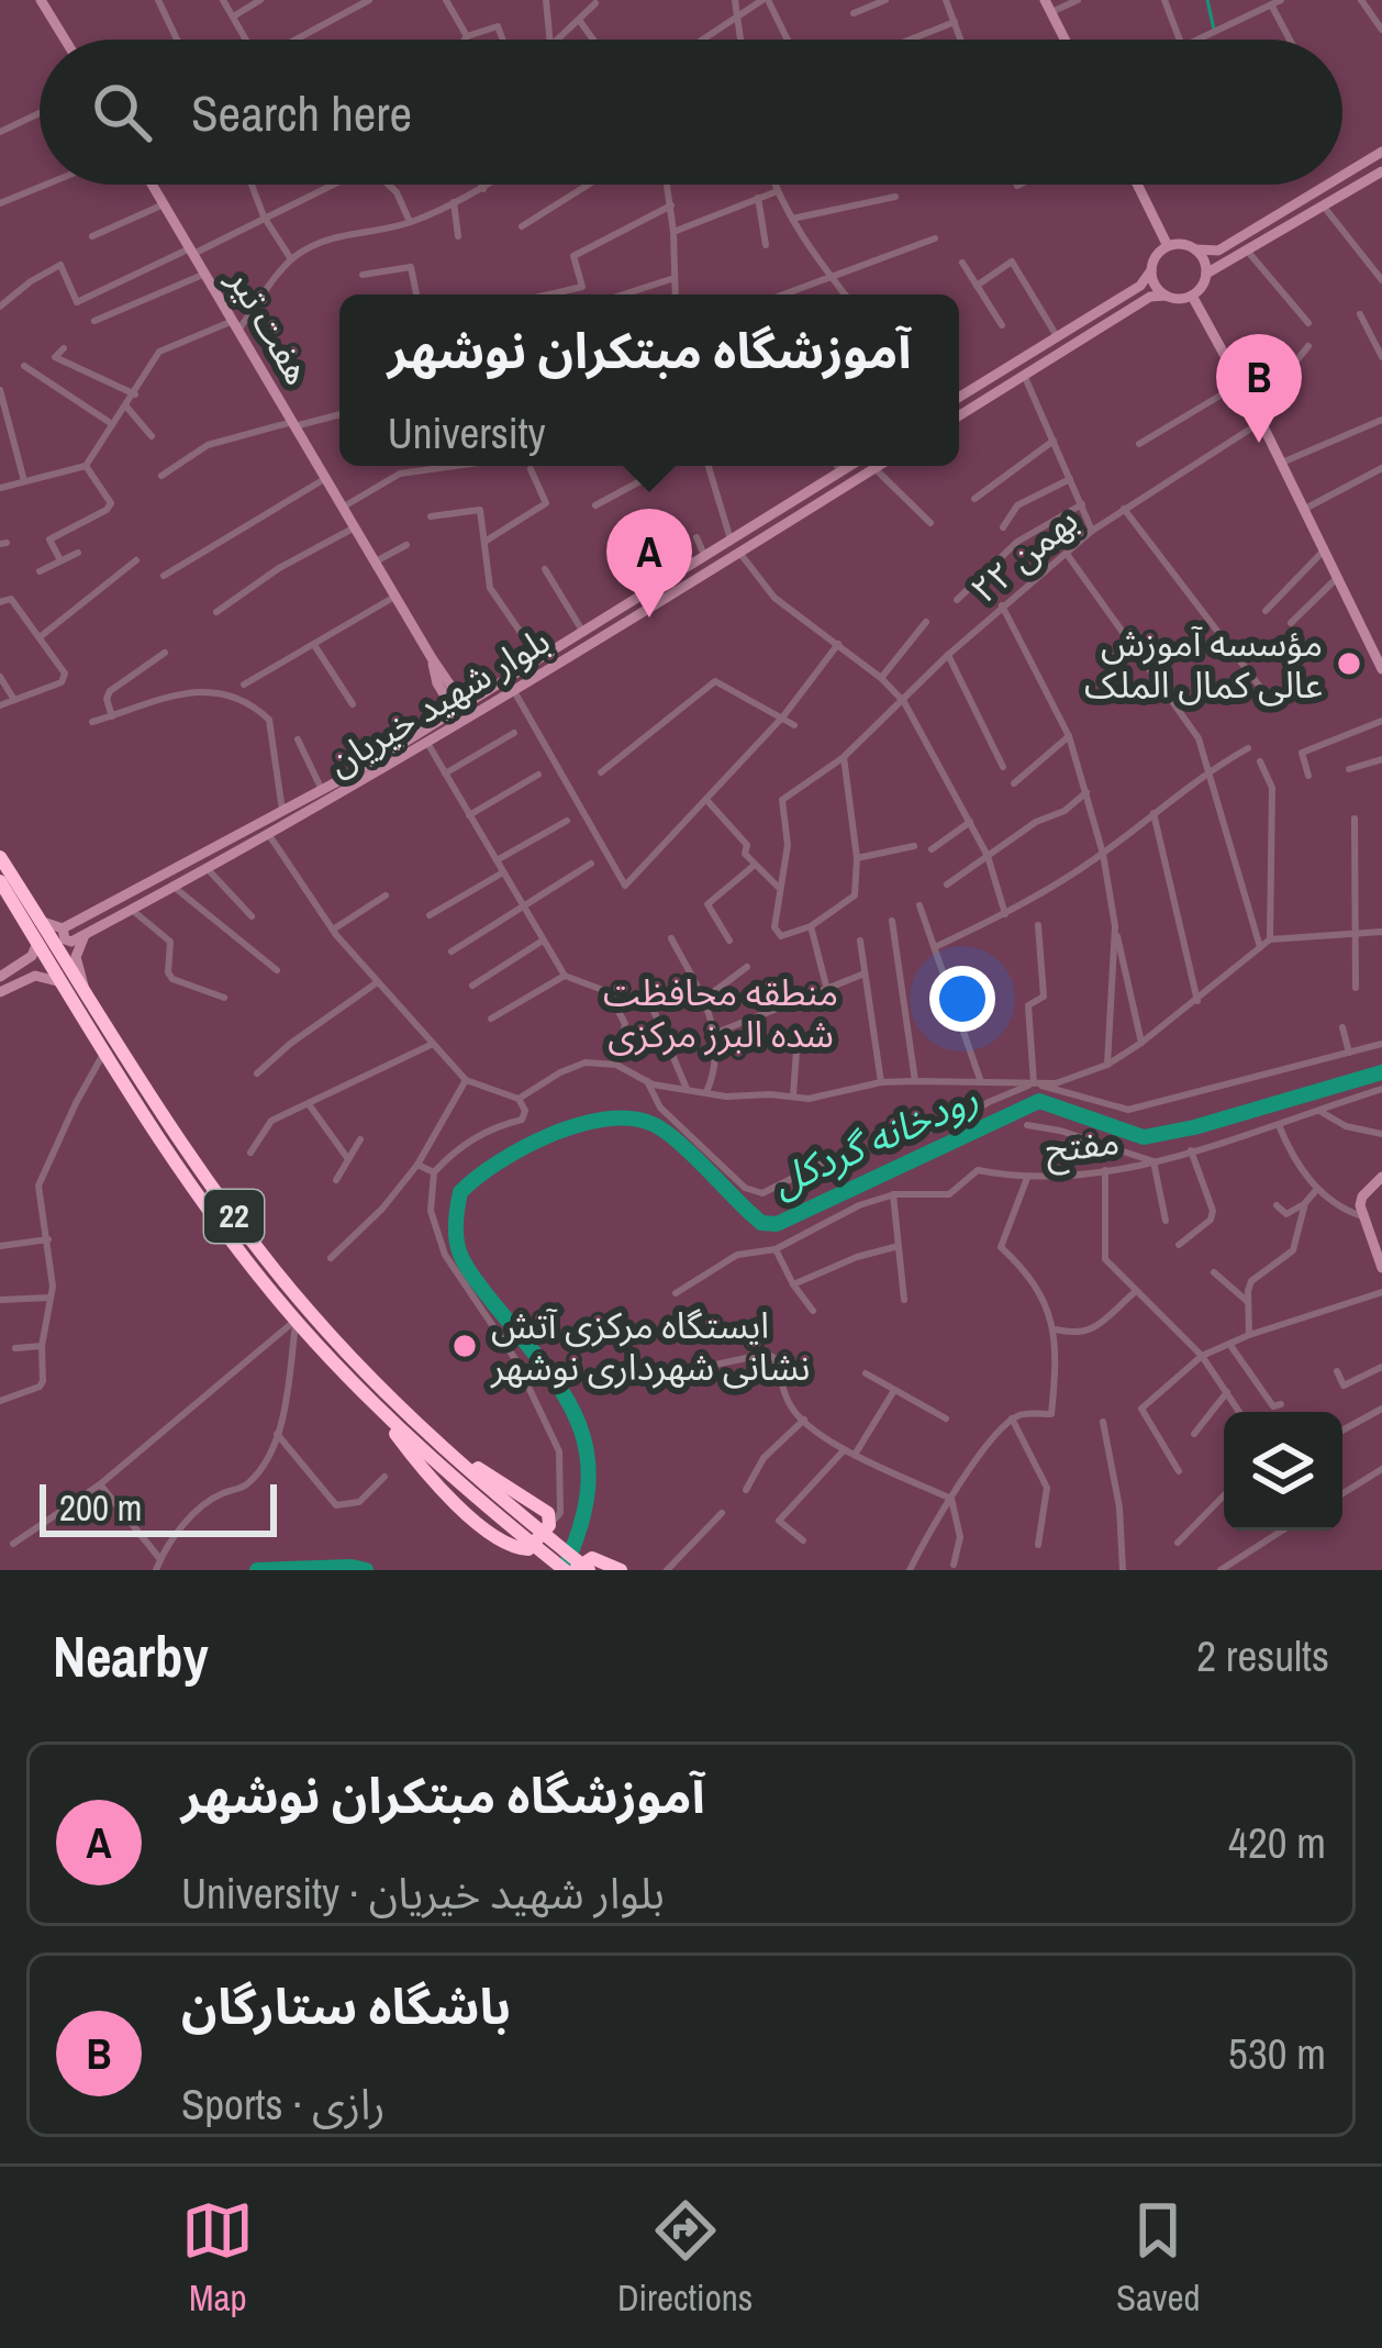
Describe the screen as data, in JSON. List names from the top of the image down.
{
  "streets": {
    "highway": ["22"],
    "main road": ["هفت تیر", "بلوار شهید خیریان"],
    "street": ["۲۲ بهمن", "مفتح"]
  },
  "crossings": [
    ["هفت تیر", "بلوار شهید خیریان"]
  ],
  "water": ["رودخانه گردکل"],
  "parks": ["منطقه محافظت شده البرز مرکزی"],
  "places": ["مؤسسه آموزش عالی کمال الملک", "ایستگاه مرکزی آتش نشانی شهرداری نوشهر"],
  "scale_bar": "200 m",
  "page": {
    "search": "Search here",
    "popup": ["آموزشگاه مبتکران نوشهر", "University"],
    "pins": ["B", "A"],
    "scale": "200 m",
    "heading": ["Nearby", "2 results"],
    "list": [
      {
        "mark": "A",
        "name": "آموزشگاه مبتکران نوشهر",
        "note": "University · بلوار شهید خیریان",
        "value": "420 m"
      },
      {
        "mark": "B",
        "name": "باشگاه ستارگان",
        "note": "Sports · رازی",
        "value": "530 m"
      }
    ],
    "nav": ["Map", "Directions", "Saved"]
  }
}
